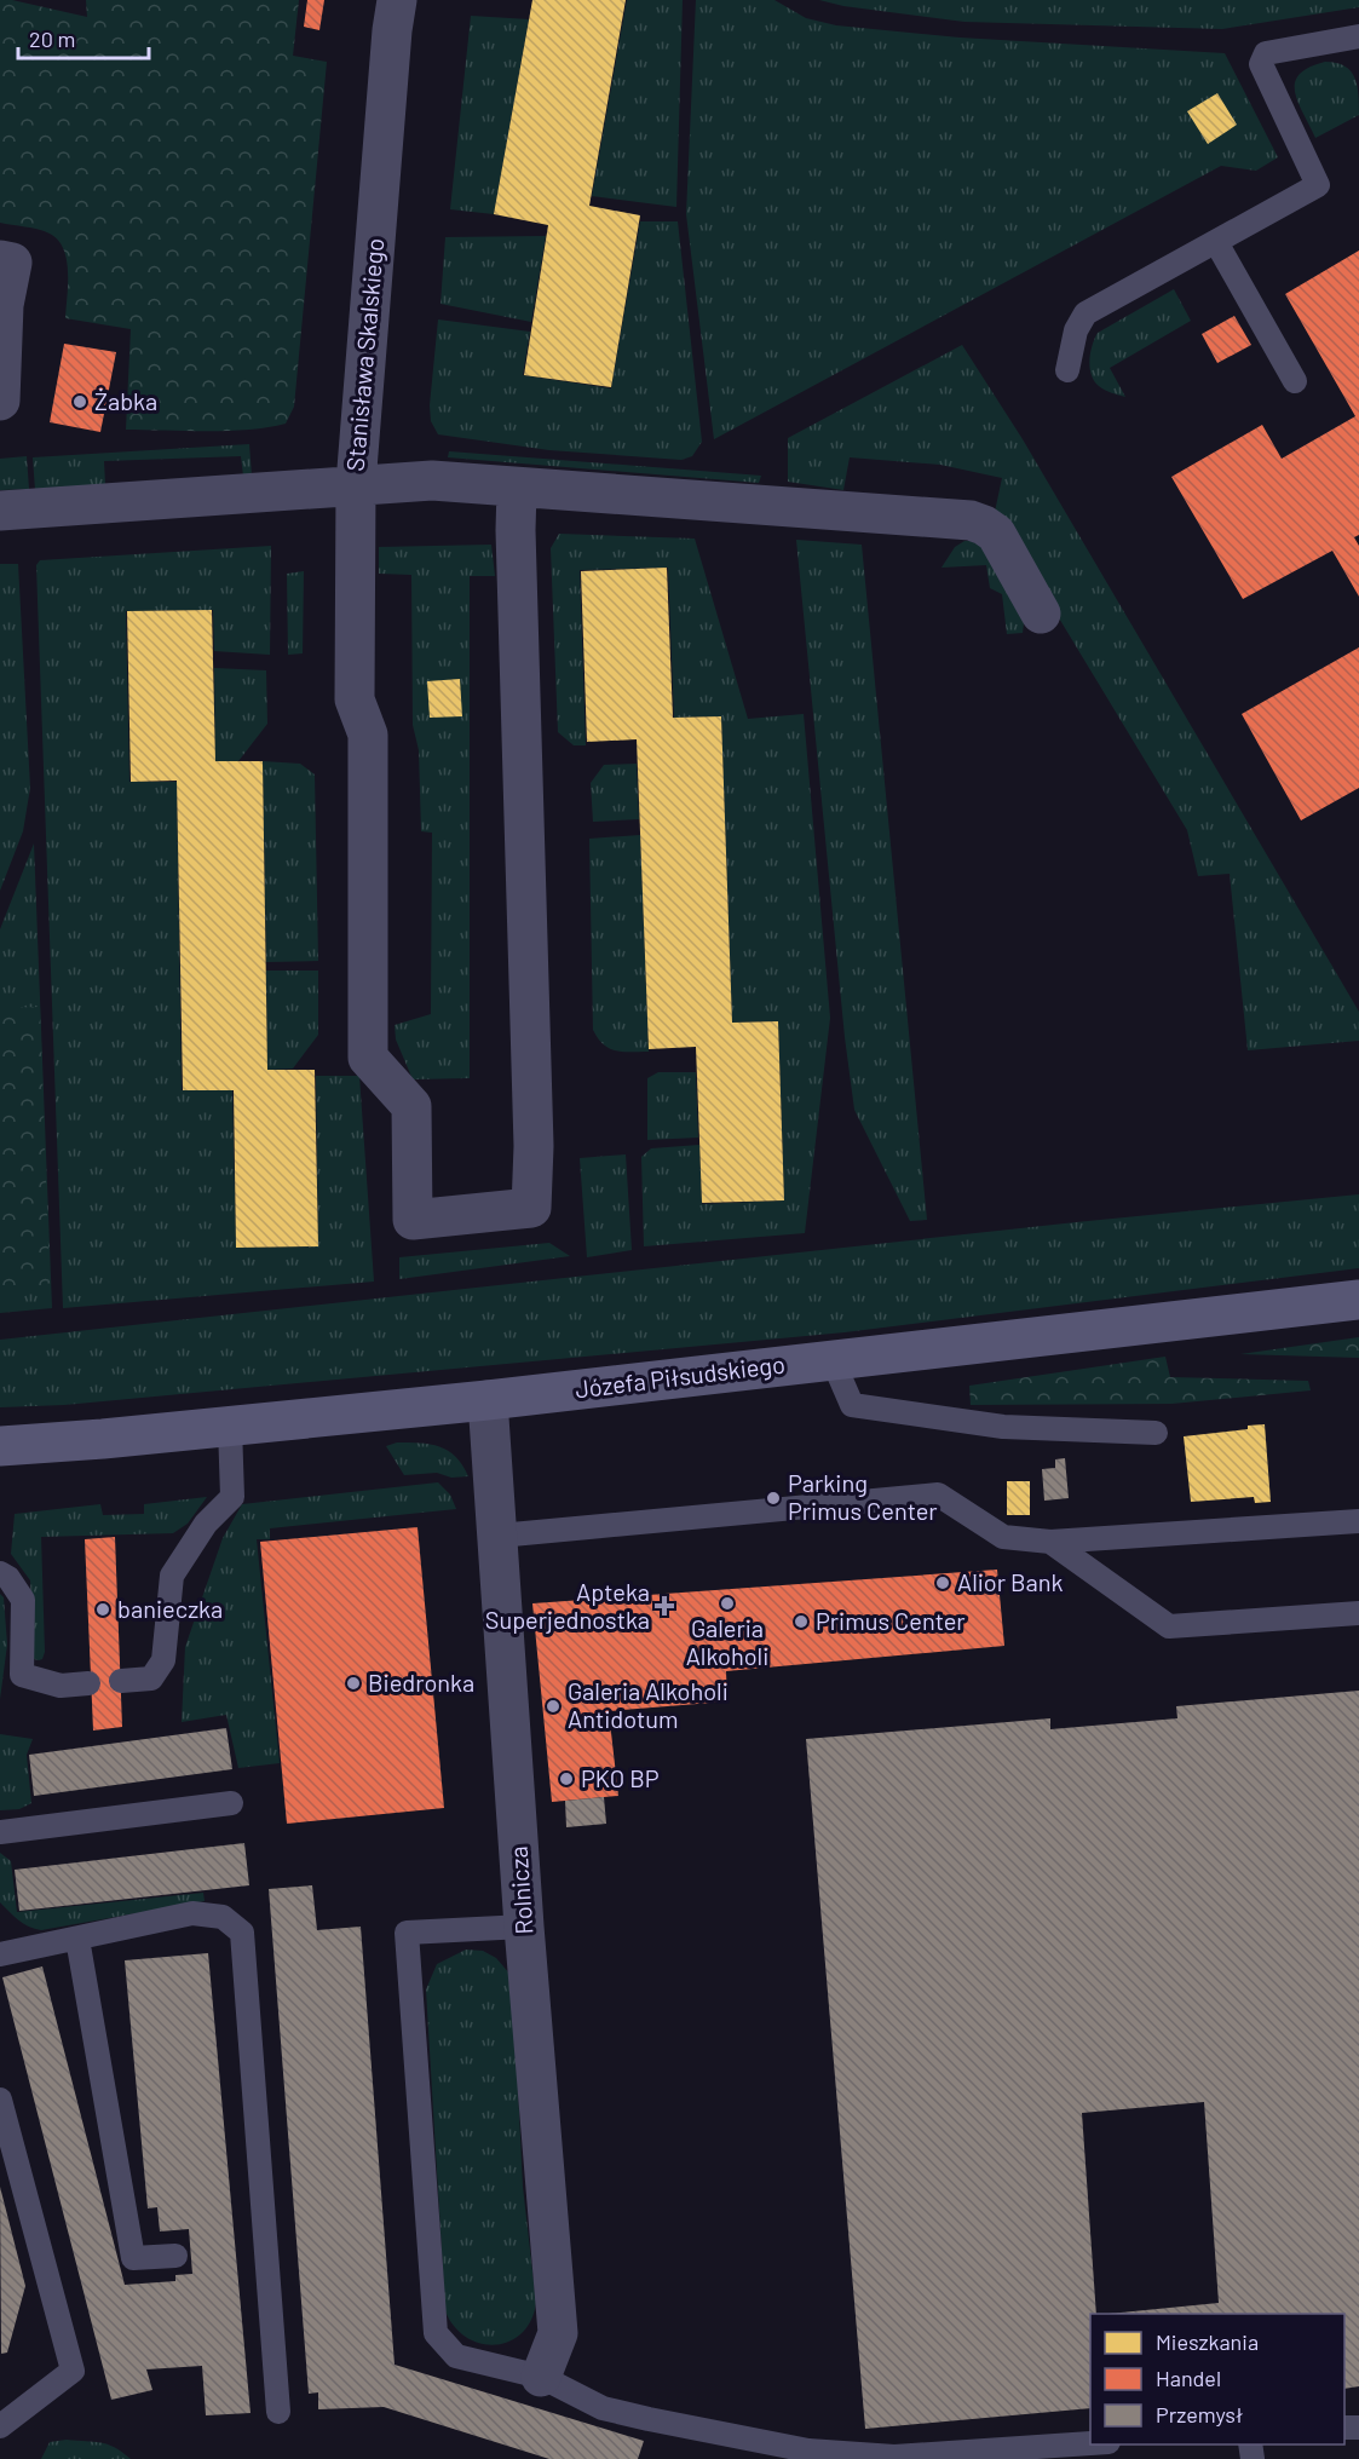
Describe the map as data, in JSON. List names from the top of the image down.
{
  "streets": {
    "street": ["Stanisława Skalskiego", "Józefa Piłsudskiego", "Rolnicza"]
  },
  "crossings": [
    ["Józefa Piłsudskiego", "Rolnicza"]
  ],
  "places": {
    "other": [
      "Żabka",
      "Parking Primus Center",
      "Alior Bank",
      "Galeria Alkoholi",
      "banieczka",
      "Primus Center",
      "Biedronka",
      "Galeria Alkoholi Antidotum",
      "PKO BP"
    ],
    "health": ["Apteka Superjednostka"]
  },
  "legend": ["Mieszkania", "Handel", "Przemysł"],
  "scale_bar": "20 m"
}
